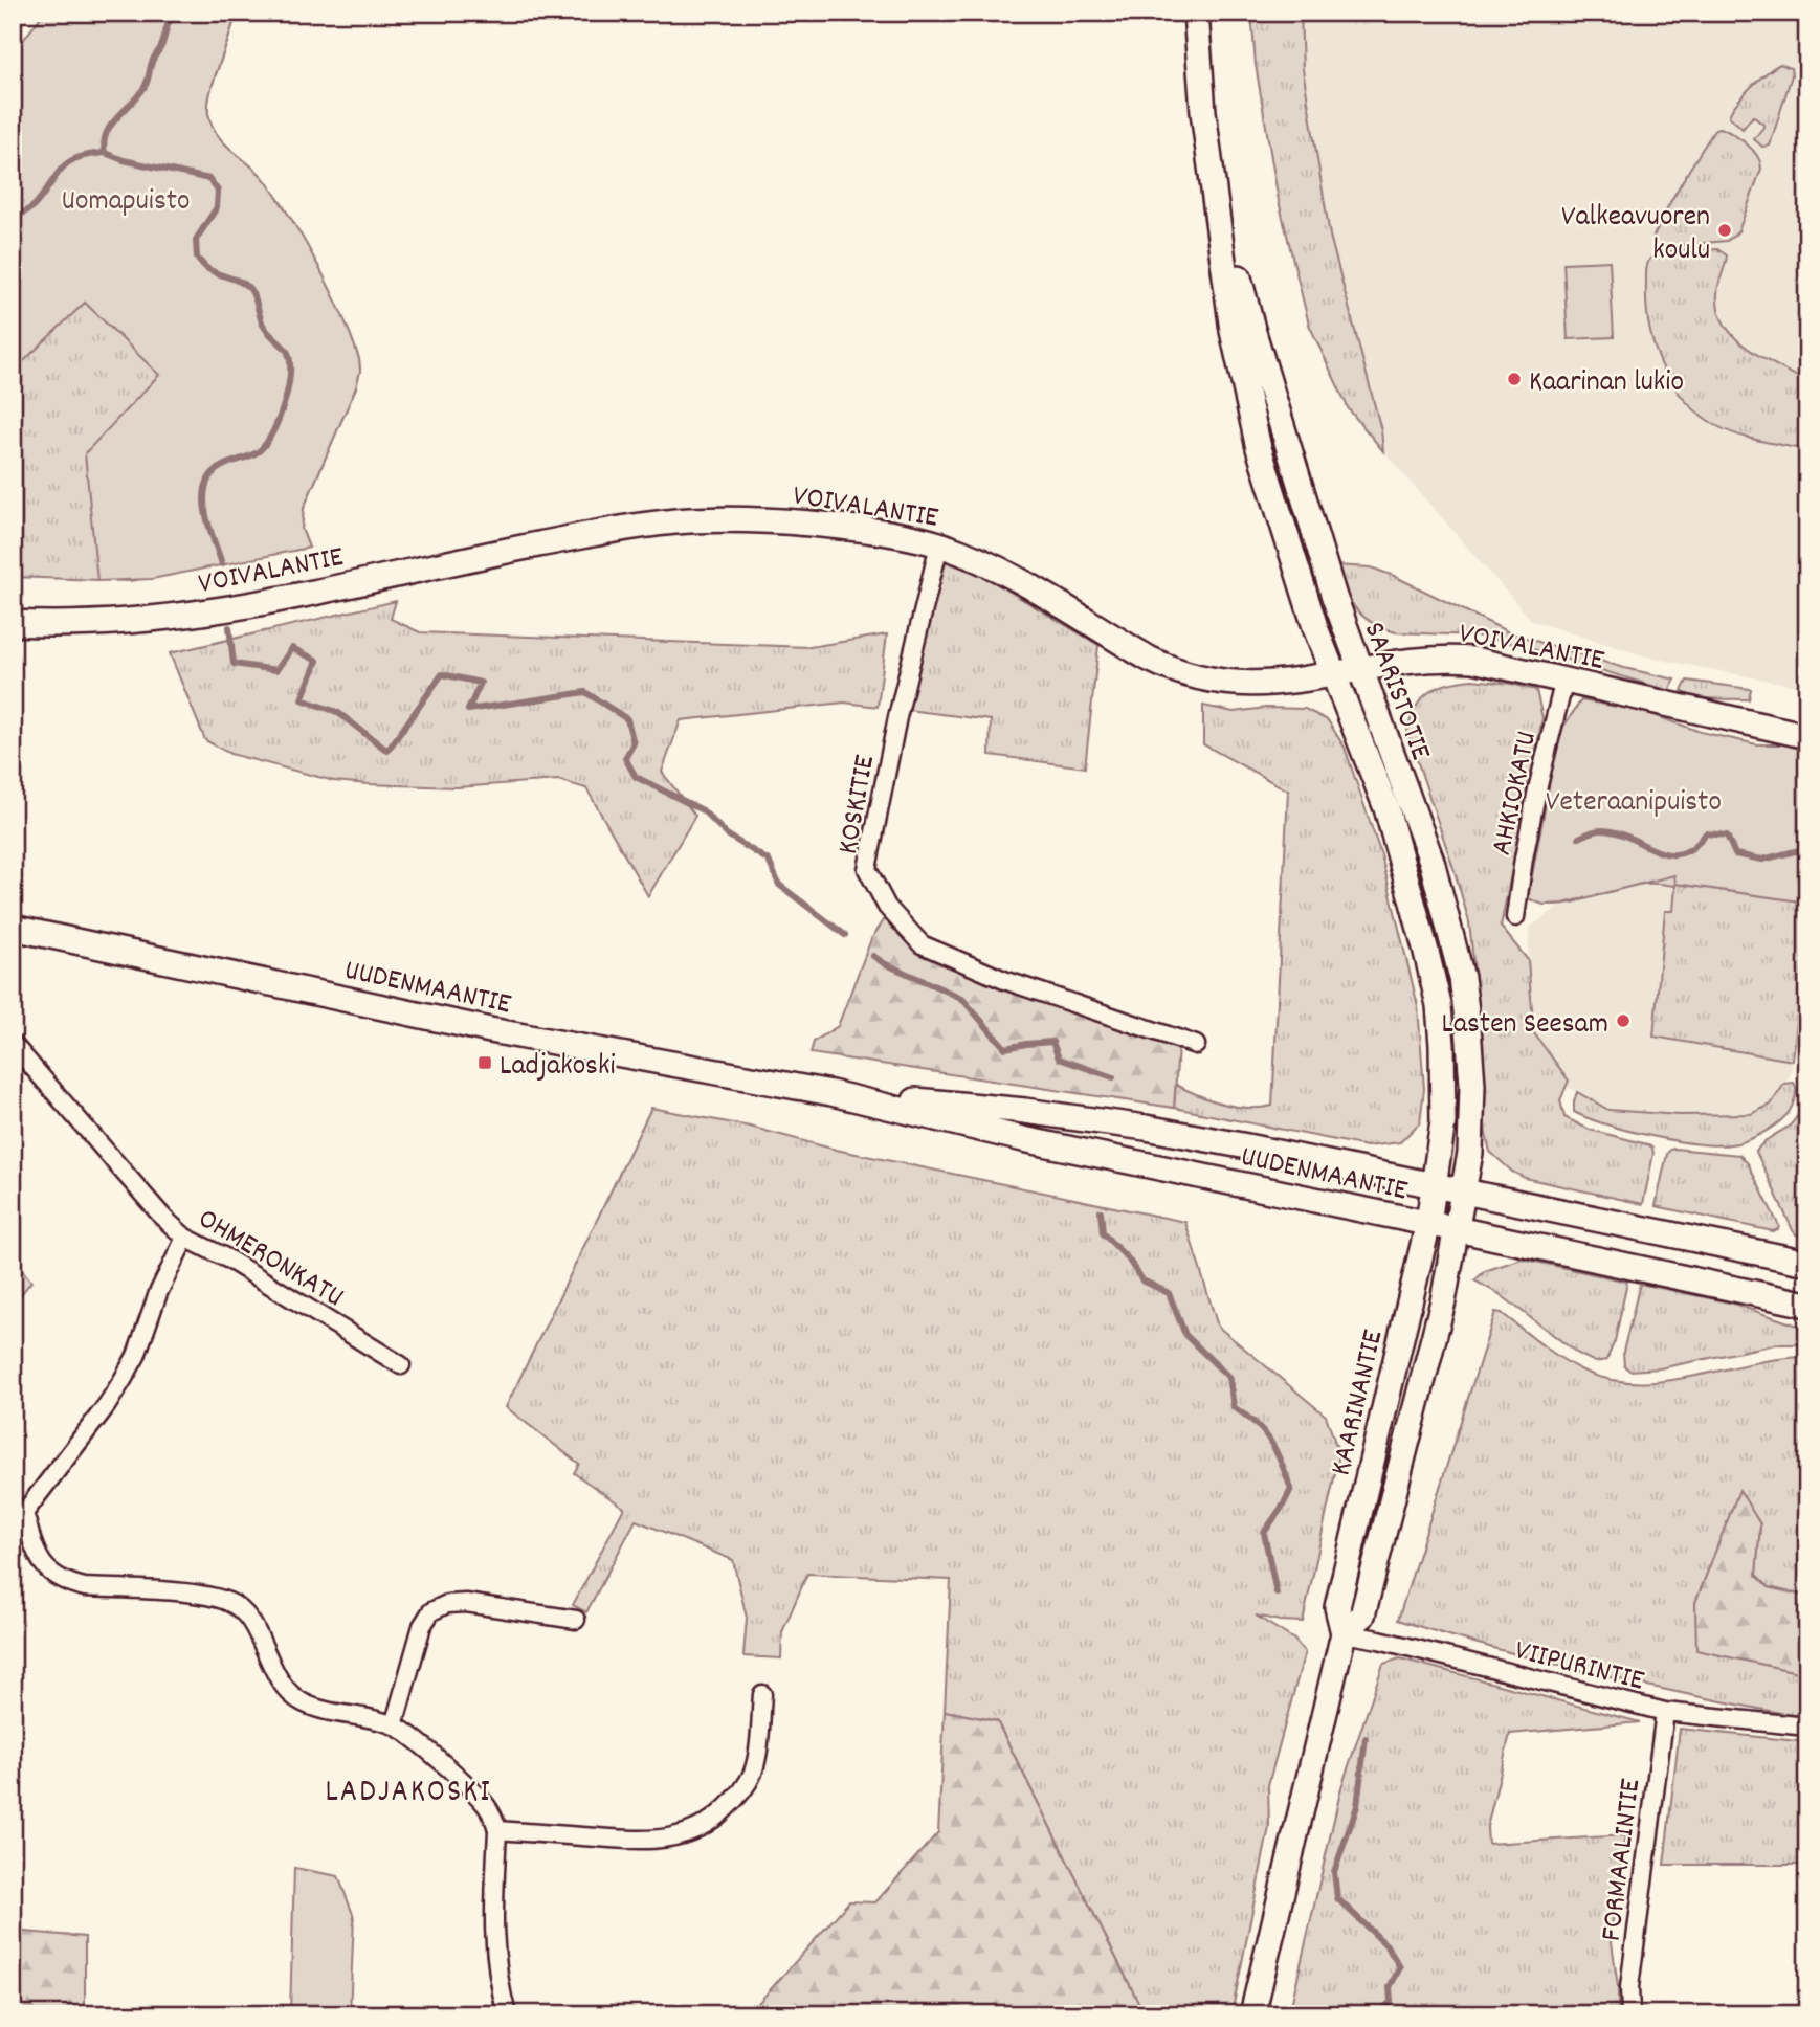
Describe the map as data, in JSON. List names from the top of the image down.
{
  "streets": {
    "main road": [
      "VOIVALANTIE",
      "SAARISTOTIE",
      "UUDENMAANTIE",
      "KAARINANTIE"
    ],
    "street": [
      "AHKIOKATU",
      "KOSKITIE",
      "OHMERONKATU",
      "VIIPURINTIE",
      "FORMAALINTIE"
    ]
  },
  "crossings": [
    ["VOIVALANTIE", "SAARISTOTIE"],
    ["VOIVALANTIE", "AHKIOKATU"],
    ["VOIVALANTIE", "KOSKITIE"],
    ["SAARISTOTIE", "UUDENMAANTIE"],
    ["SAARISTOTIE", "KAARINANTIE"],
    ["UUDENMAANTIE", "KAARINANTIE"],
    ["KAARINANTIE", "VIIPURINTIE"],
    ["VIIPURINTIE", "FORMAALINTIE"]
  ],
  "districts": ["LADJAKOSKI"],
  "parks": ["Uomapuisto", "Veteraanipuisto"],
  "places": {
    "other": ["Valkeavuoren koulu", "Kaarinan lukio", "Lasten Seesam"],
    "transit": ["Ladjakoski"]
  }
}
